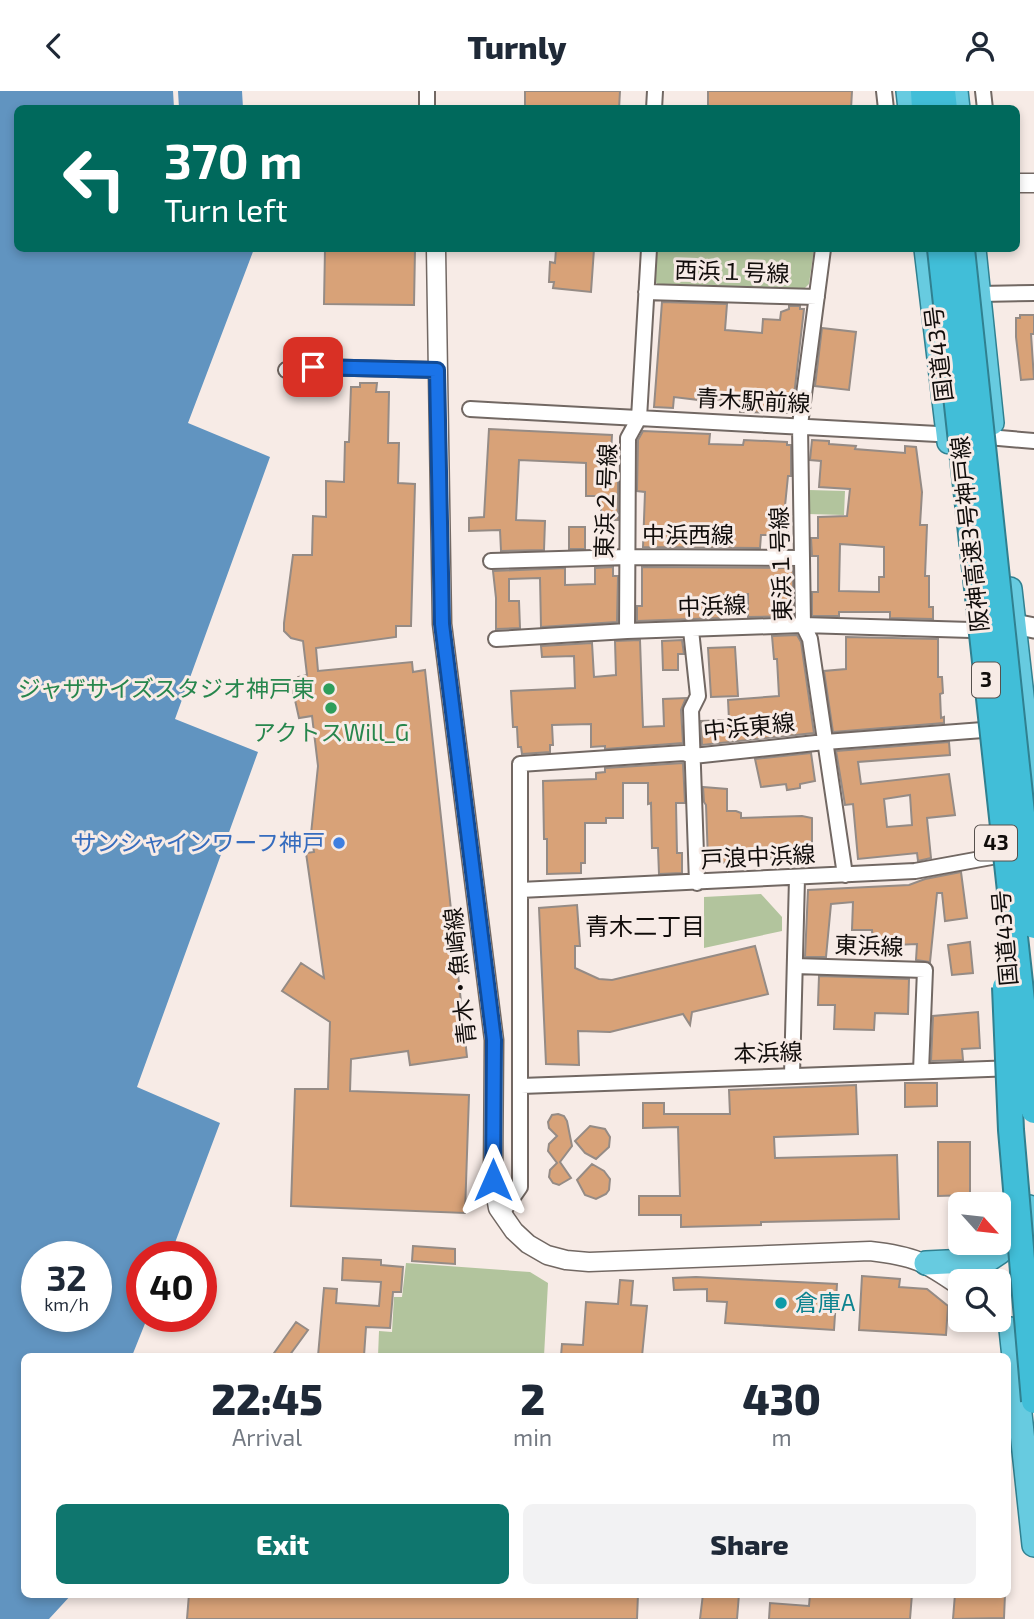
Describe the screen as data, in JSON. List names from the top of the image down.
{
  "streets": {
    "highway": [
      "国道43号",
      "阪神高速3号神戸線",
      "3",
      "43"
    ],
    "street": [
      "西浜１号線",
      "青木駅前線",
      "東浜２号線",
      "中浜西線",
      "東浜１号線",
      "中浜線",
      "中浜東線",
      "戸浪中浜線",
      "東浜線",
      "青木・魚崎線",
      "本浜線"
    ]
  },
  "crossings": [
    ["西浜１号線", "東浜２号線"],
    ["西浜１号線", "東浜１号線"],
    ["国道43号", "青木駅前線"],
    ["国道43号", "阪神高速3号神戸線"],
    ["国道43号", "中浜線"],
    ["国道43号", "中浜東線"],
    ["国道43号", "戸浪中浜線"],
    ["国道43号", "本浜線"],
    ["青木駅前線", "東浜２号線"],
    ["青木駅前線", "東浜１号線"],
    ["東浜２号線", "中浜西線"],
    ["東浜２号線", "中浜線"],
    ["阪神高速3号神戸線", "戸浪中浜線"],
    ["中浜西線", "東浜１号線"],
    ["東浜１号線", "中浜線"],
    ["東浜１号線", "中浜東線"],
    ["東浜１号線", "戸浪中浜線"],
    ["中浜東線", "戸浪中浜線"],
    ["東浜線", "本浜線"]
  ],
  "districts": ["青木二丁目"],
  "places": [
    "ジャザサイズスタジオ神戸東",
    "アクトスWill_G",
    "サンシャインワーフ神戸",
    "倉庫A"
  ],
  "north": "bottom right",
  "page": {
    "header": "Turnly",
    "turn": ["370 m", "Turn left"],
    "speed": "32 km/h",
    "limit": "40",
    "eta": [
      "22:45",
      "Arrival",
      "2",
      "min",
      "430",
      "m"
    ],
    "buttons": ["Exit", "Share"]
  }
}
